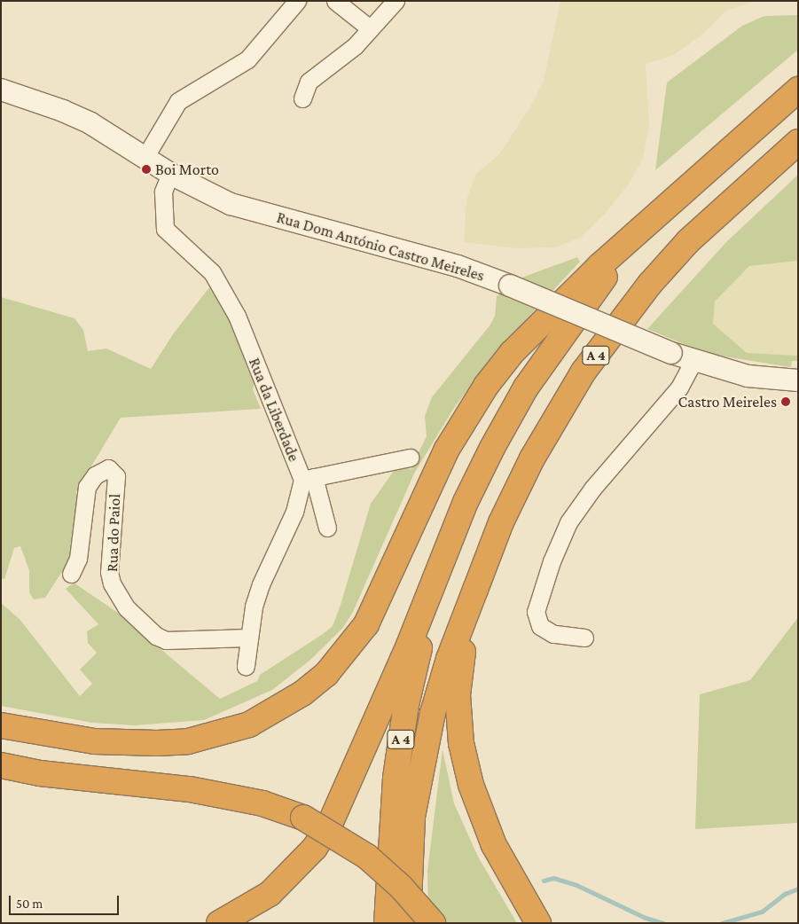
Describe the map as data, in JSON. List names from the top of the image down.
{
  "streets": {
    "highway": ["A 4"],
    "street": ["Rua Dom António Castro Meireles", "Rua da Liberdade", "Rua do Paiol"]
  },
  "crossings": [
    ["Rua Dom António Castro Meireles", "Rua da Liberdade"],
    ["Rua da Liberdade", "Rua do Paiol"]
  ],
  "places": ["Boi Morto", "Castro Meireles"],
  "scale_bar": "50 m"
}
